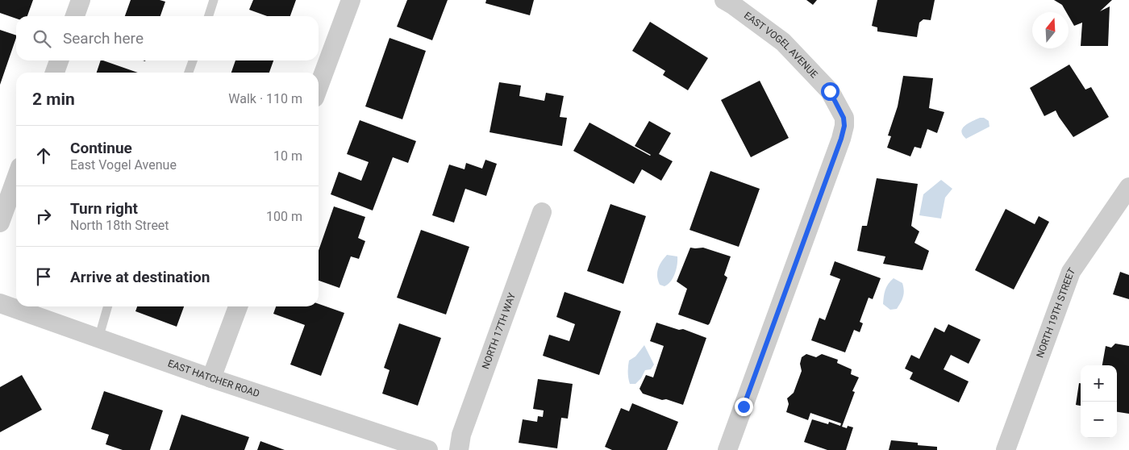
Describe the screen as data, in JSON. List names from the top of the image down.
{
  "streets": {
    "street": [
      "EAST VOGEL AVENUE",
      "NORTH 19TH STREET",
      "NORTH 17TH WAY",
      "EAST HATCHER ROAD"
    ]
  },
  "north": "top",
  "page": {
    "search": "Search here",
    "heading": ["2 min", "Walk · 110 m"],
    "list": [
      ["Continue", "East Vogel Avenue", "10 m"],
      ["Turn right", "North 18th Street", "100 m"],
      "Arrive at destination"
    ],
    "map_buttons": ["+", "−"]
  }
}
